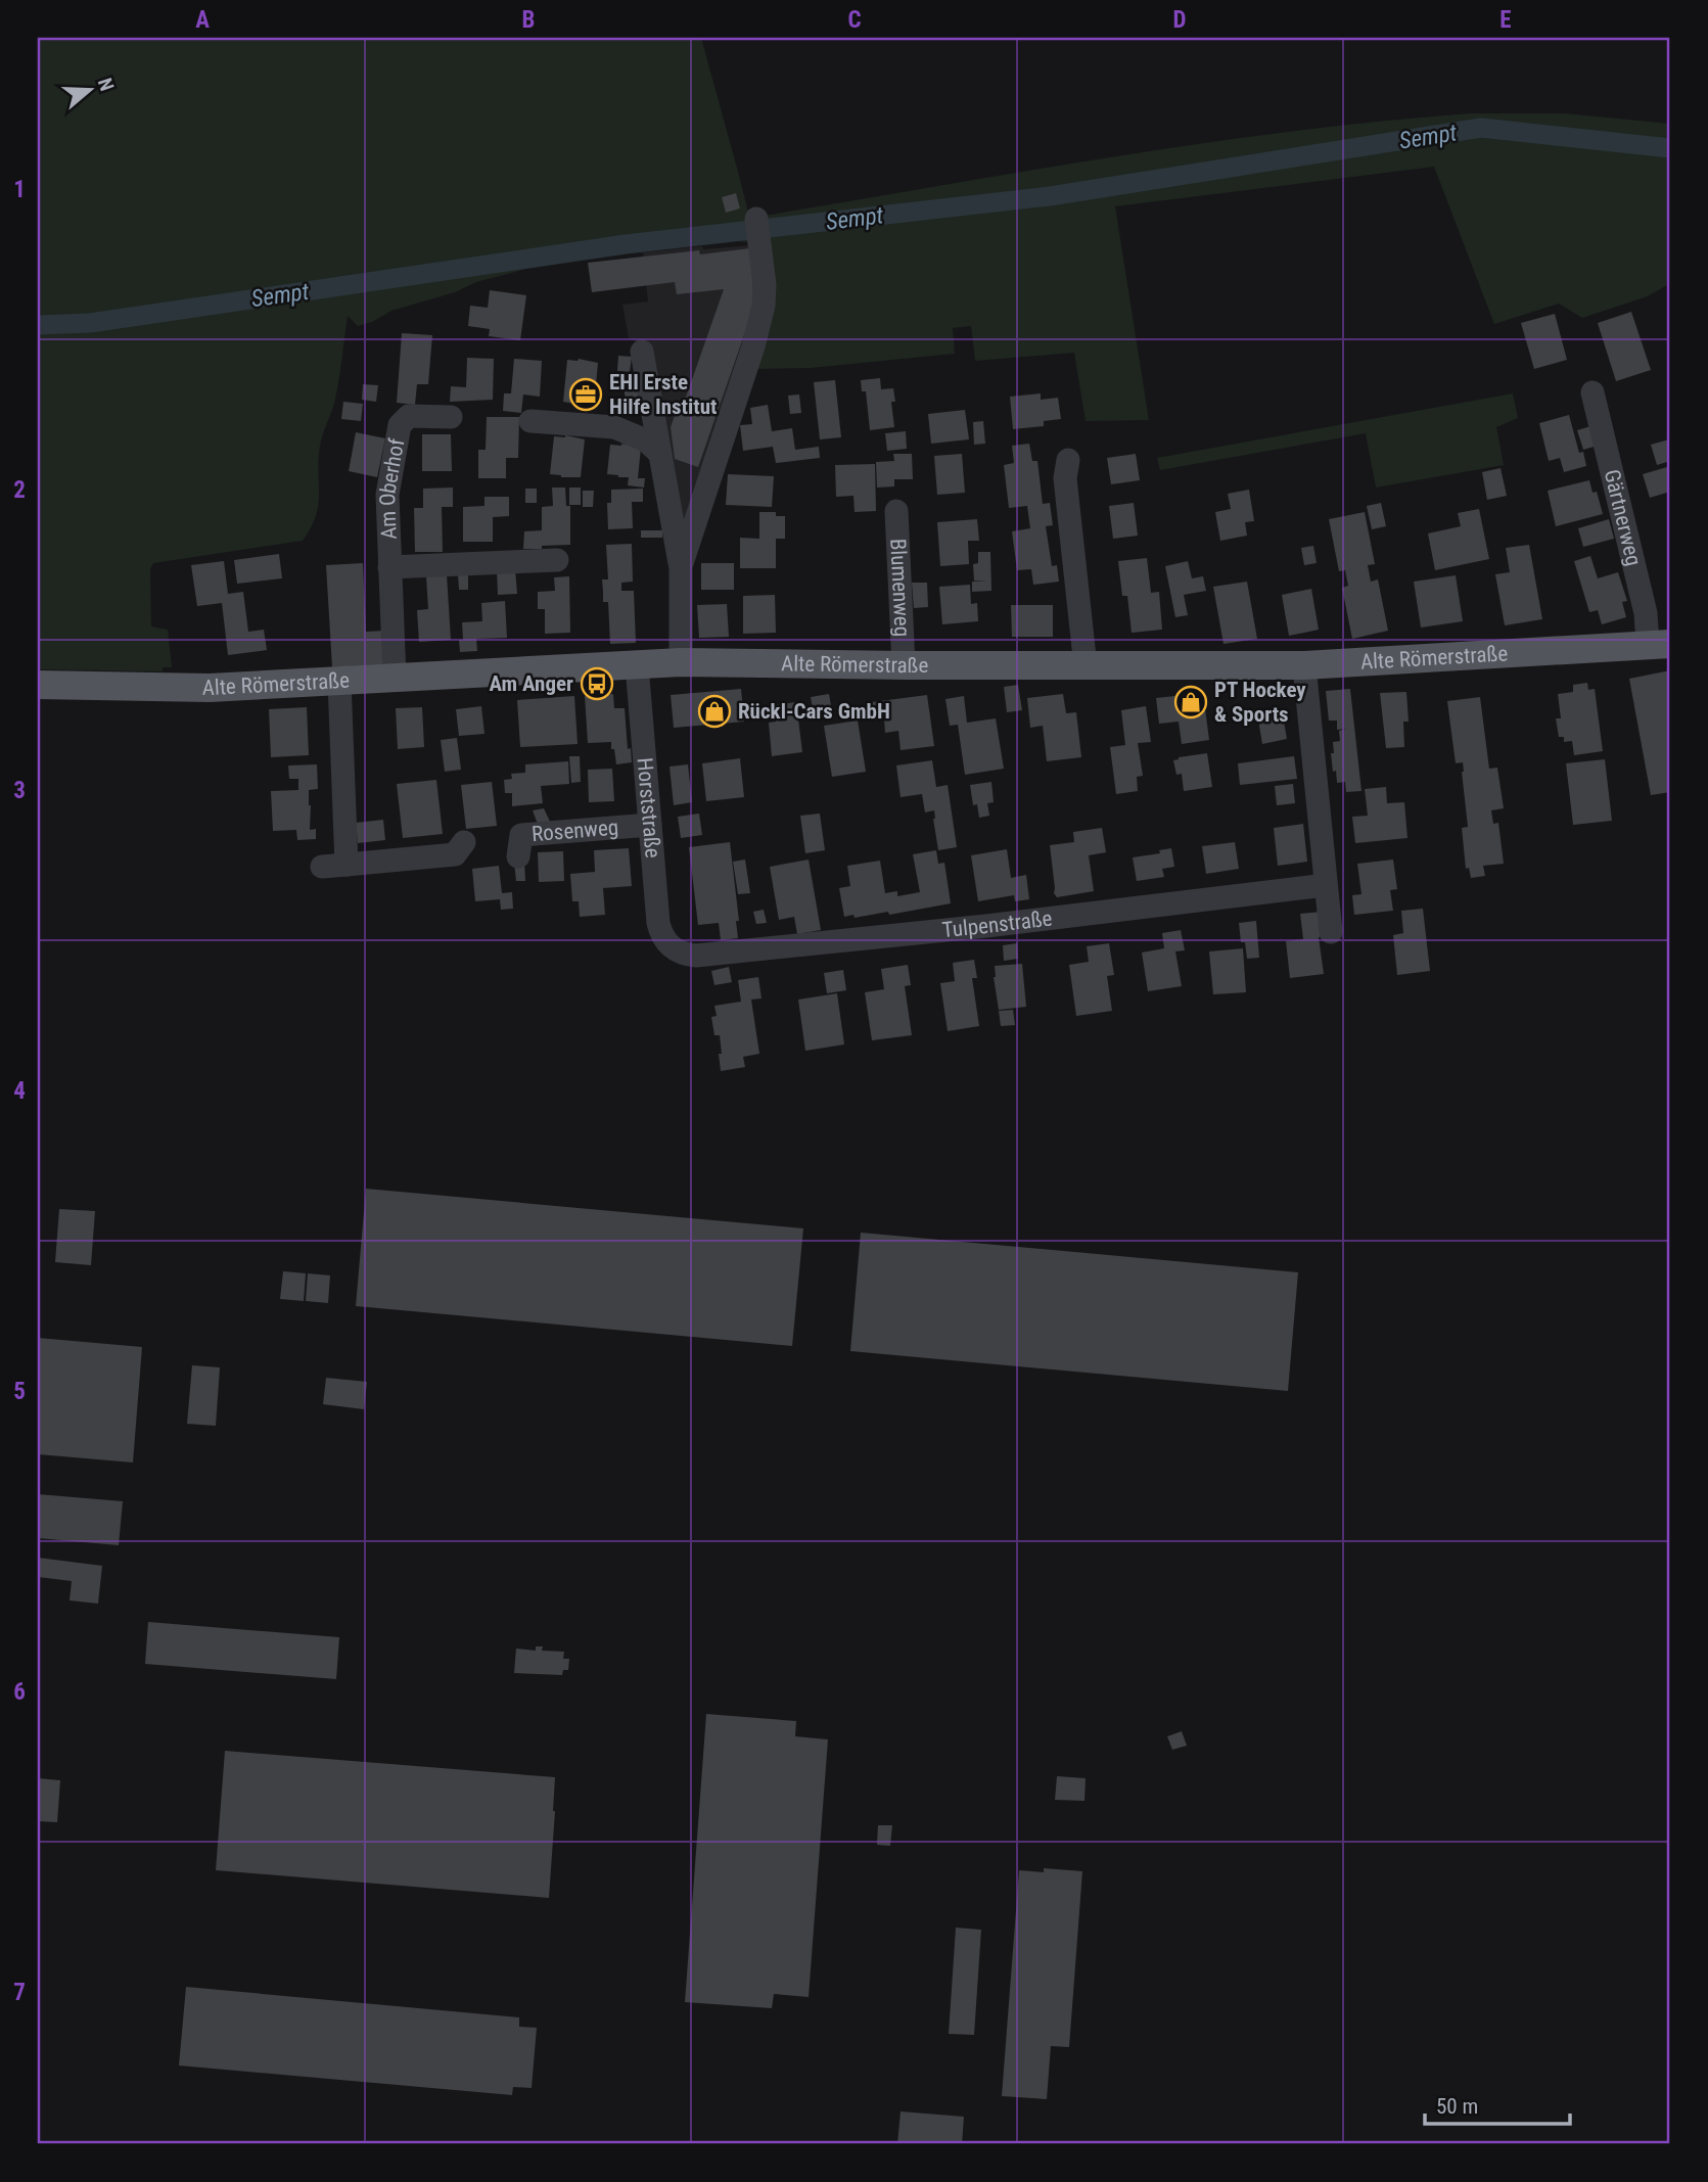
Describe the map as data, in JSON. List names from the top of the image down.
{
  "streets": {
    "main road": ["Alte Römerstraße"],
    "street": [
      "Am Oberhof",
      "Gärtnerweg",
      "Blumenweg",
      "Horststraße",
      "Rosenweg",
      "Tulpenstraße"
    ]
  },
  "crossings": [
    ["Am Oberhof", "Alte Römerstraße"],
    ["Gärtnerweg", "Alte Römerstraße"],
    ["Blumenweg", "Alte Römerstraße"],
    ["Alte Römerstraße", "Horststraße"],
    ["Horststraße", "Rosenweg"],
    ["Horststraße", "Tulpenstraße"]
  ],
  "water": ["Sempt"],
  "places": {
    "office": ["EHI Erste Hilfe Institut"],
    "bus stop": ["Am Anger"],
    "shop": ["PT Hockey & Sports", "Rückl-Cars GmbH"]
  },
  "scale_bar": "50 m",
  "north": "right",
  "grid": {
    "columns": [
      "A",
      "B",
      "C",
      "D",
      "E"
    ],
    "rows": [
      "1",
      "2",
      "3",
      "4",
      "5",
      "6",
      "7"
    ]
  }
}
